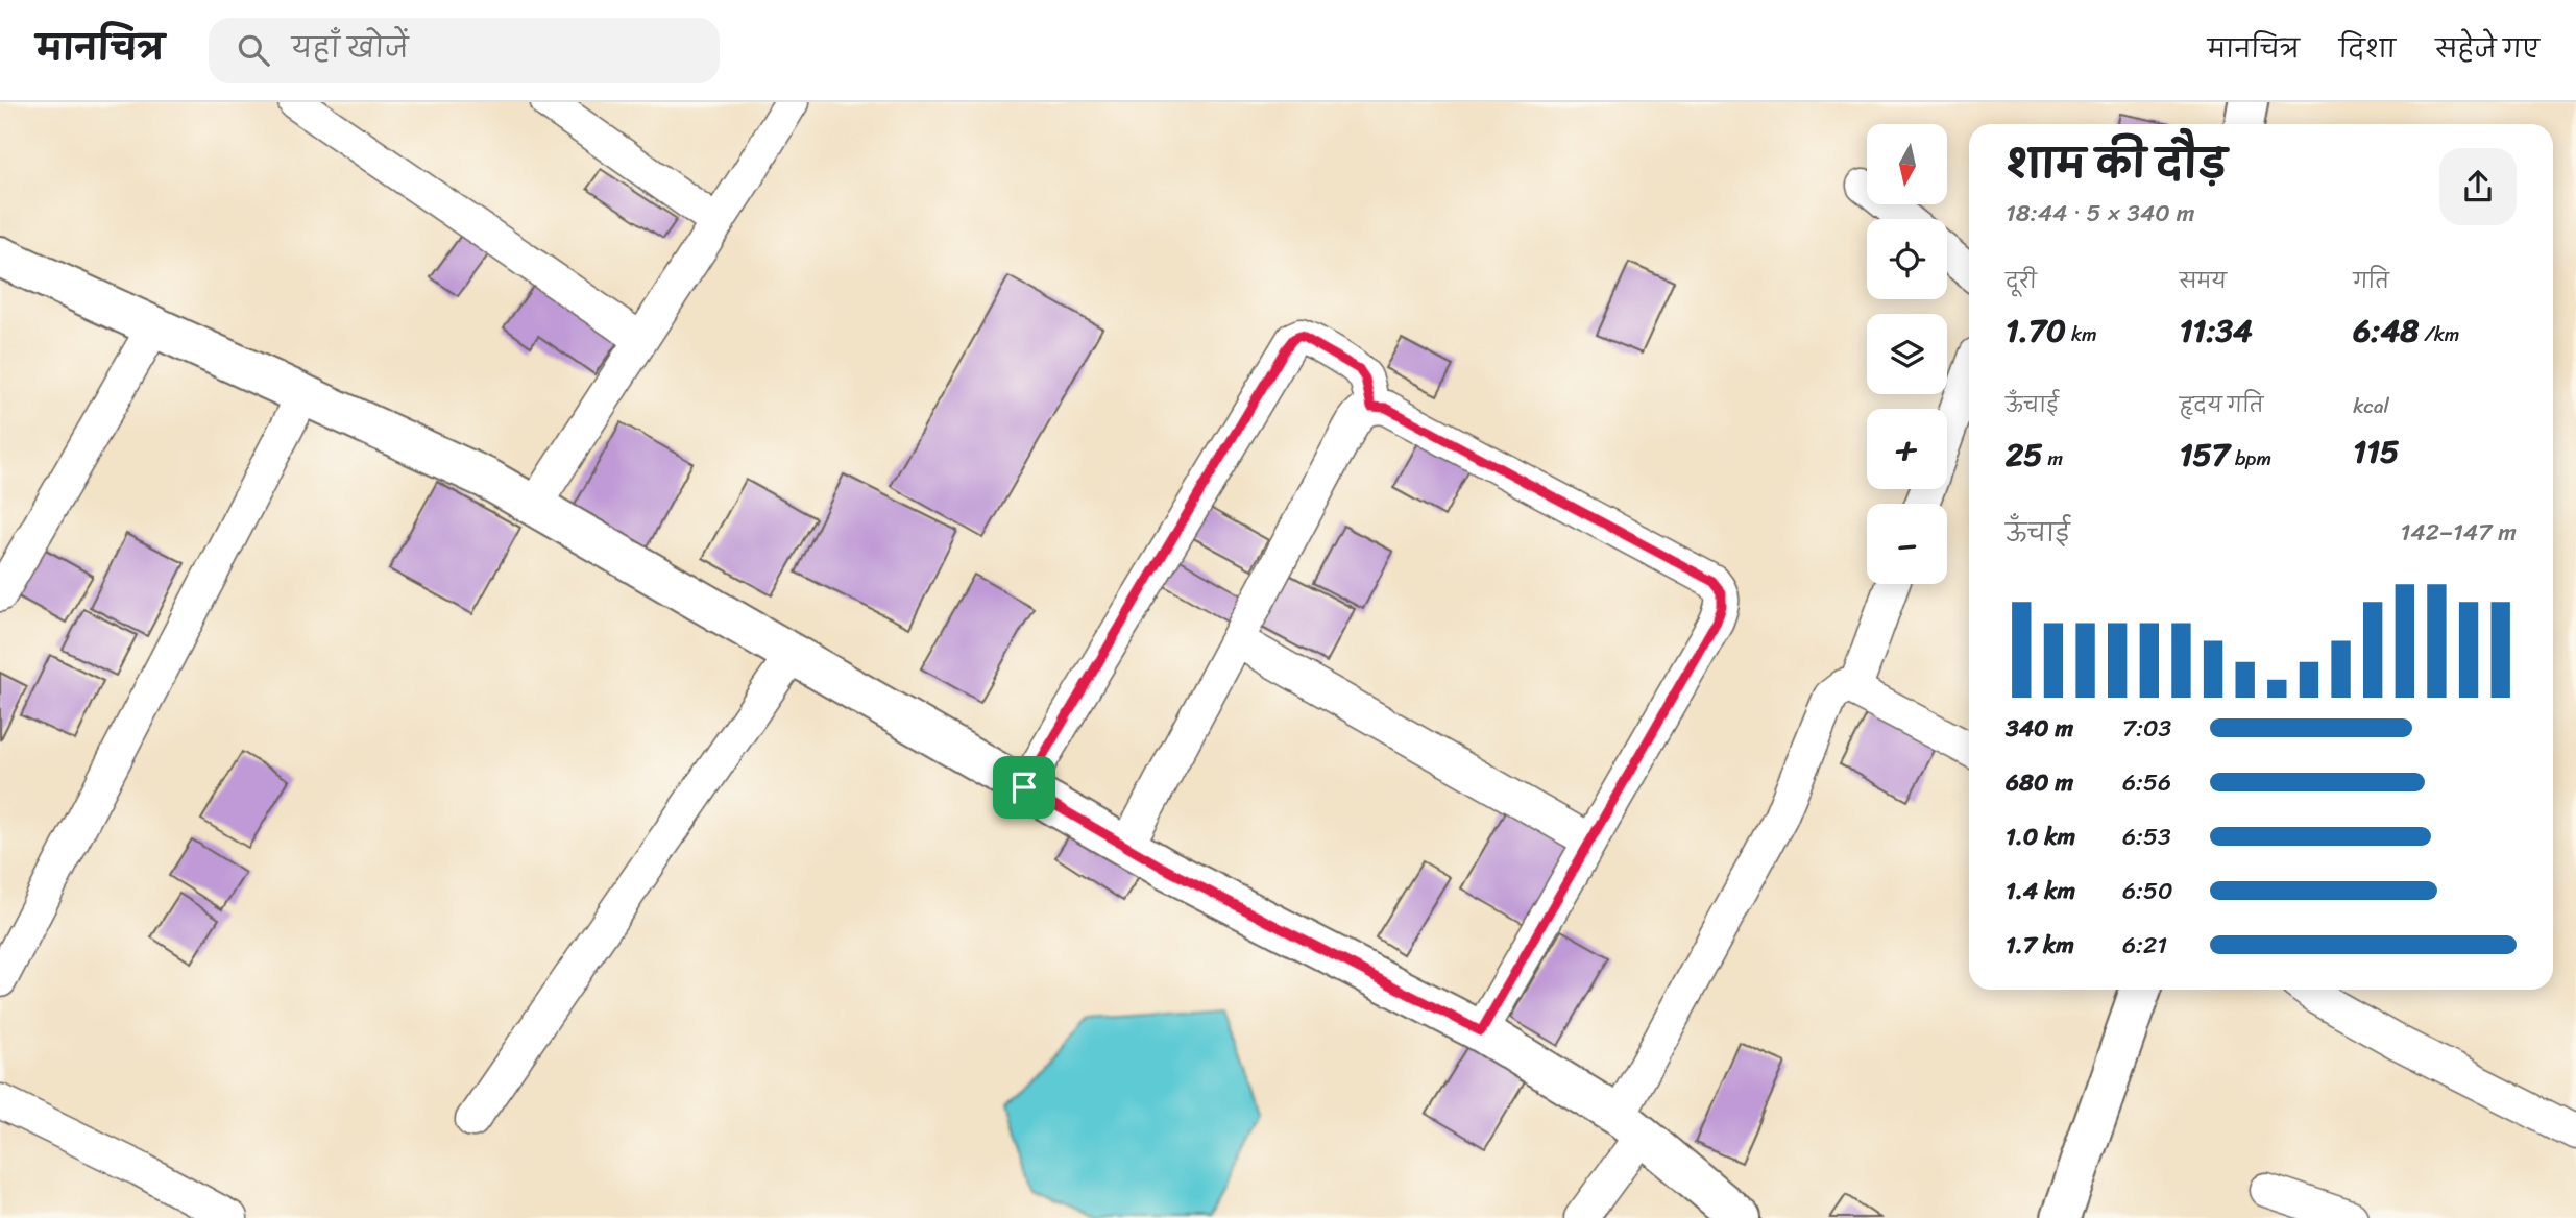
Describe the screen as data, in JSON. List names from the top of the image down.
{
  "north": "bottom",
  "page": {
    "header": "मानचित्र",
    "search": "यहाँ खोजें",
    "nav": ["मानचित्र", "दिशा", "सहेजे गए"],
    "map_buttons": ["+", "−"],
    "heading": ["शाम की दौड़", "18:44 · 5 × 340 m"],
    "stats": [
      ["दूरी", "1.70 km"],
      ["समय", "11:34"],
      ["गति", "6:48 /km"],
      ["ऊँचाई", "25 m"],
      ["हृदय गति", "157 bpm"],
      ["kcal", "115"]
    ],
    "chart": ["ऊँचाई", "142–147 m"],
    "list": [
      {
        "name": "340 m",
        "note": "7:03"
      },
      {
        "name": "680 m",
        "note": "6:56"
      },
      {
        "name": "1.0 km",
        "note": "6:53"
      },
      {
        "name": "1.4 km",
        "note": "6:50"
      },
      {
        "name": "1.7 km",
        "note": "6:21"
      }
    ]
  }
}
